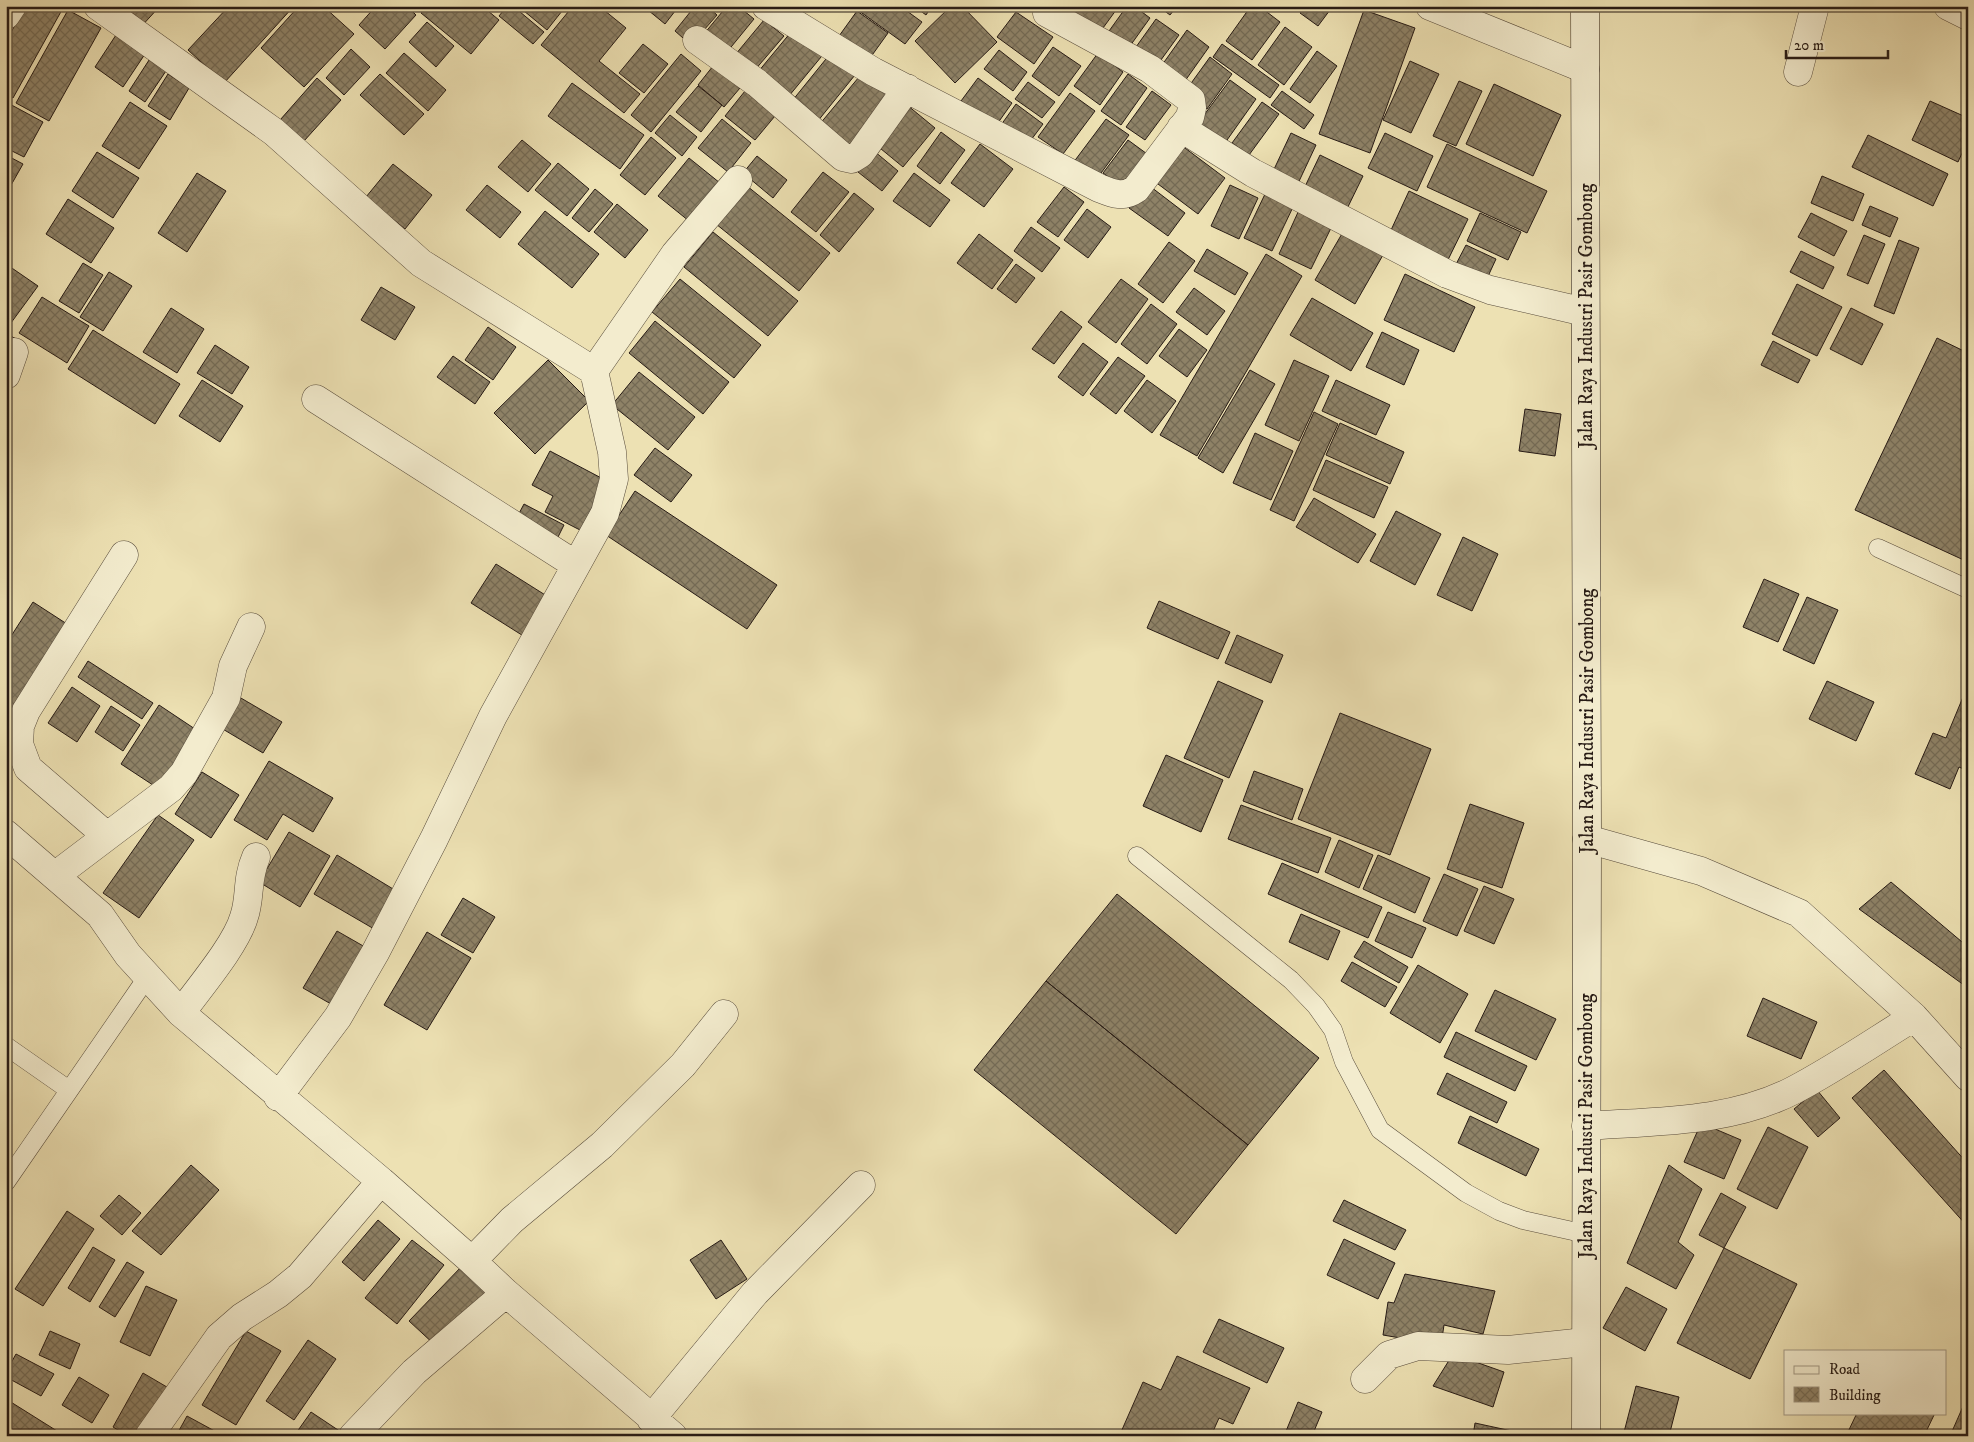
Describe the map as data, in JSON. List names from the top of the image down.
{
  "streets": {
    "street": ["Jalan Raya Industri Pasir Gombong"]
  },
  "legend": ["Road", "Building"],
  "scale_bar": "20 m"
}
